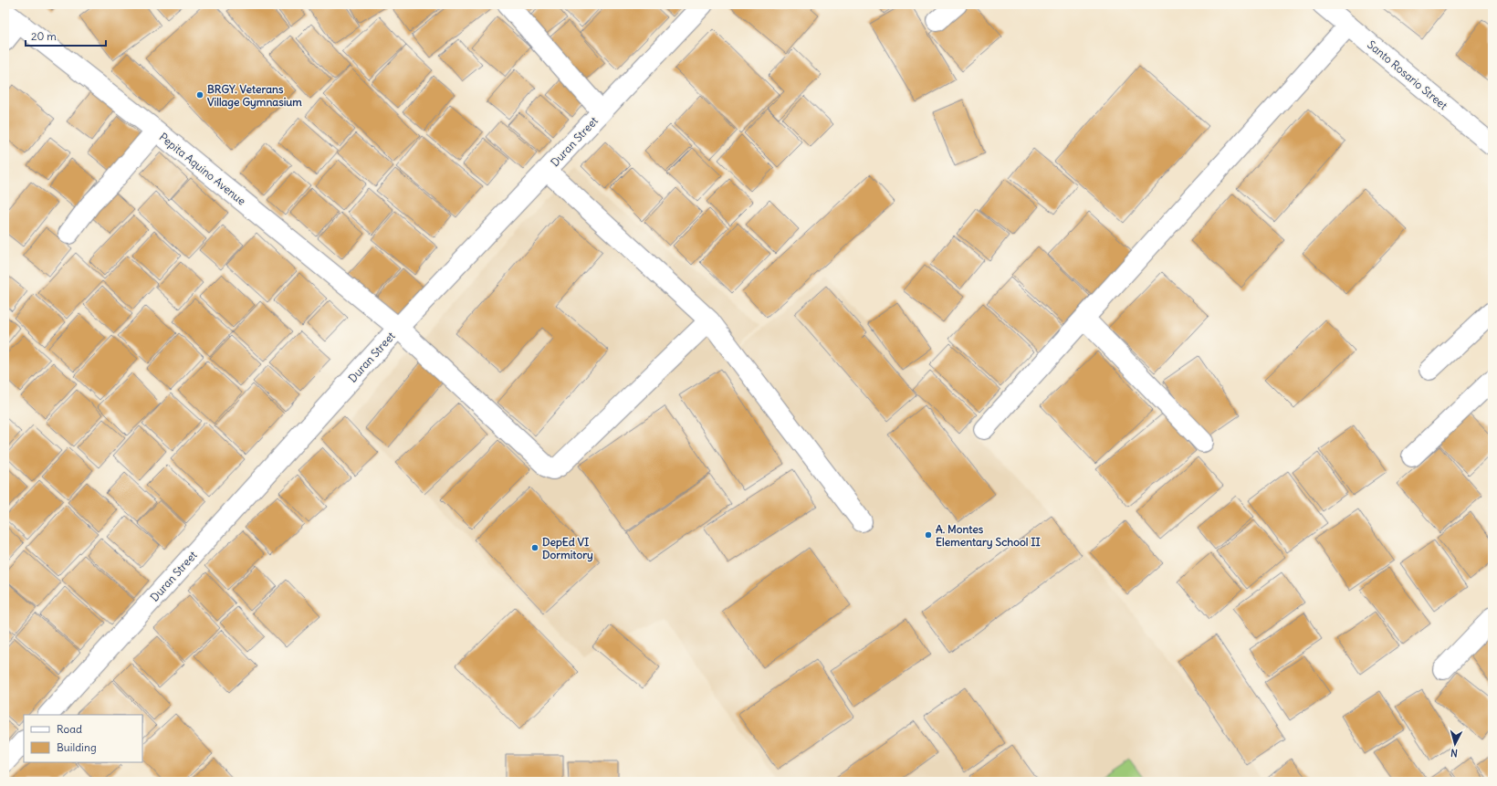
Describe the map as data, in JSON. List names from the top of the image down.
{
  "streets": {
    "street": ["Santo Rosario Street", "Duran Street", "Pepita Aquino Avenue"]
  },
  "crossings": [
    ["Duran Street", "Pepita Aquino Avenue"]
  ],
  "places": ["BRGY. Veterans Village Gymnasium", "A. Montes Elementary School II", "DepEd VI Dormitory"],
  "legend": ["Road", "Building"],
  "scale_bar": "20 m",
  "north": "bottom"
}
